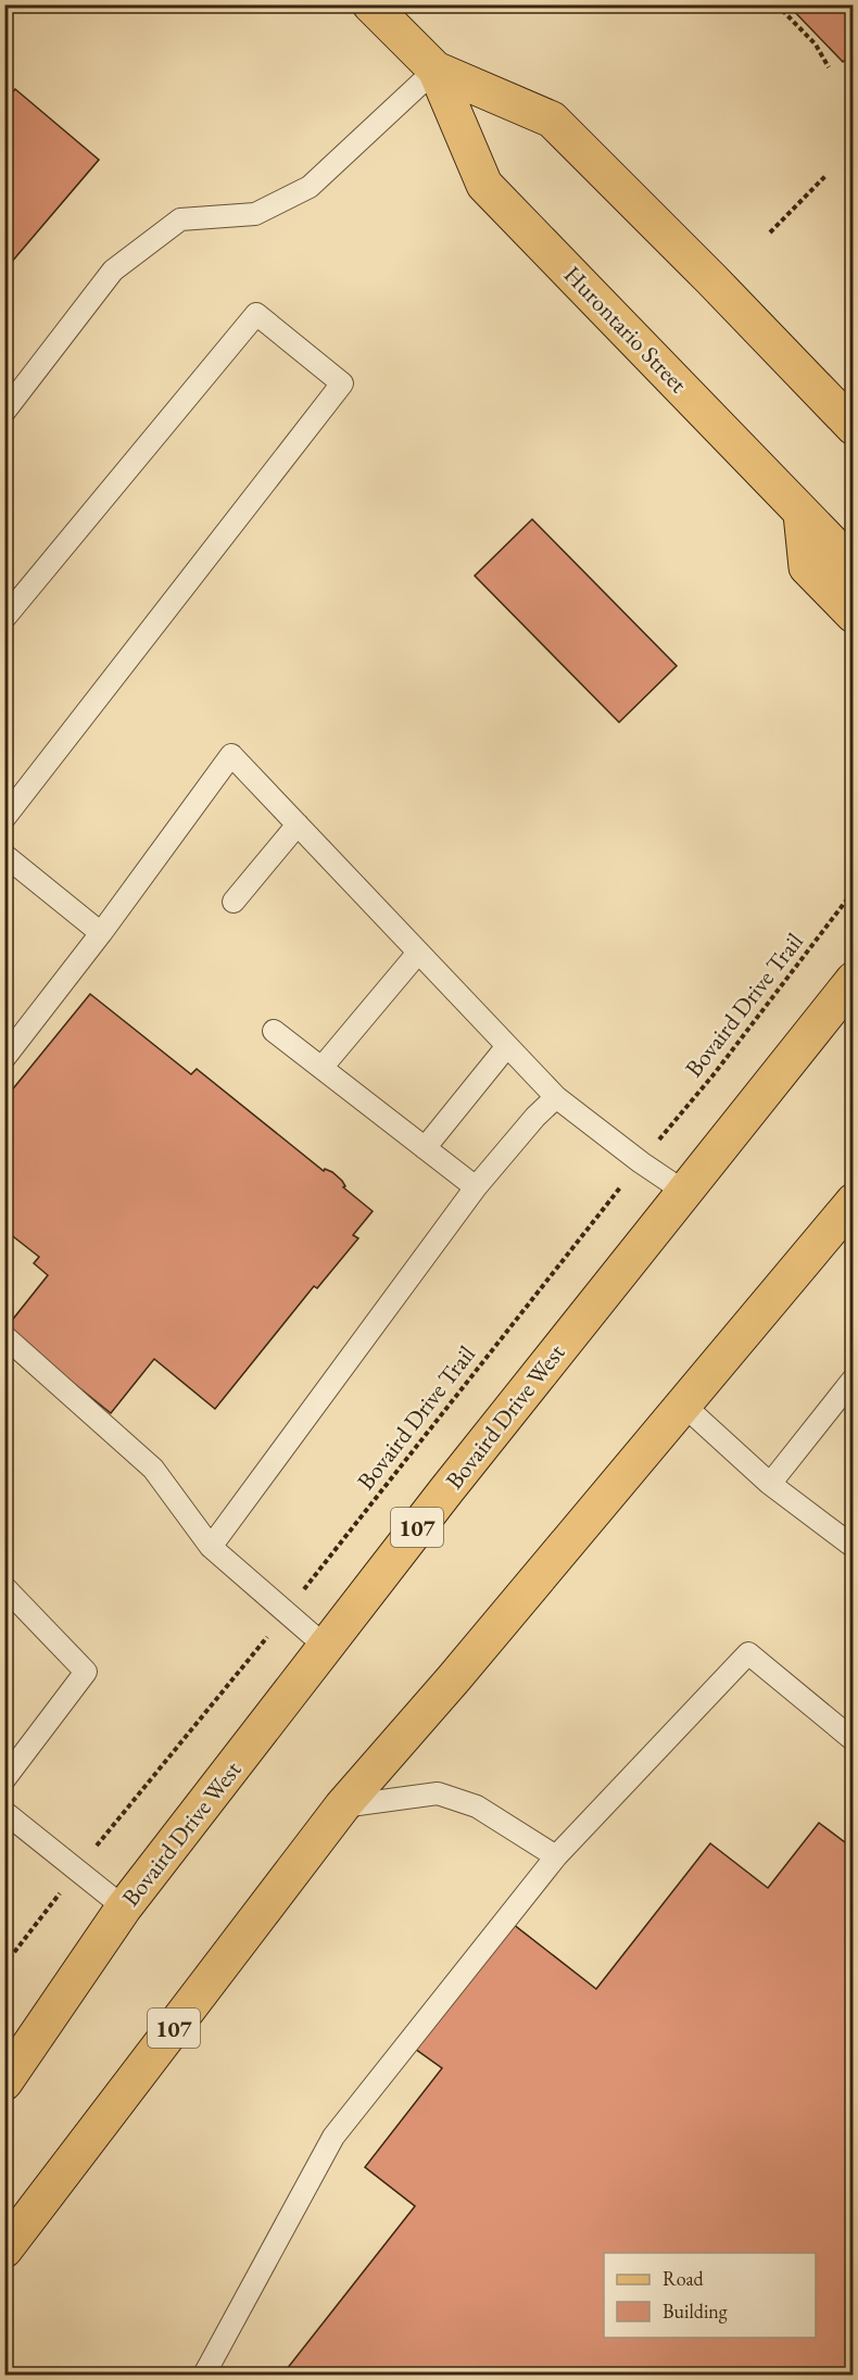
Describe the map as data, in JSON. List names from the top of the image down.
{
  "streets": {
    "main road": ["Hurontario Street", "Bovaird Drive West", "107"],
    "path": ["Bovaird Drive Trail"]
  },
  "legend": ["Road", "Building"]
}
